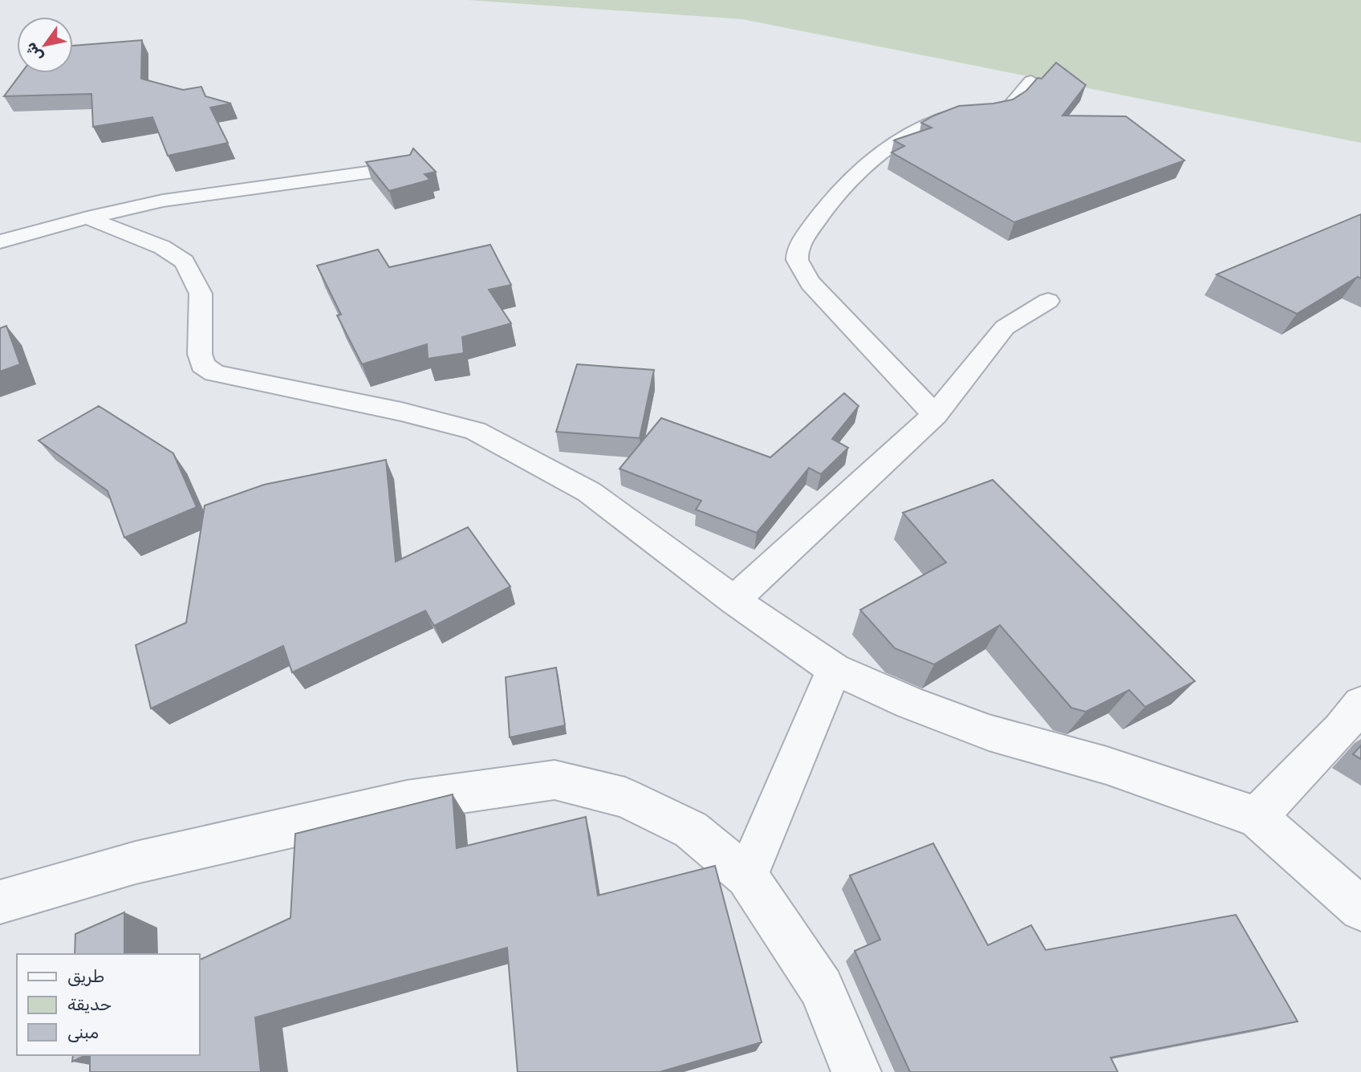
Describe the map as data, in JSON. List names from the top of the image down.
{
  "legend": ["طريق", "حديقة", "مبنى"],
  "north": "bottom left"
}
